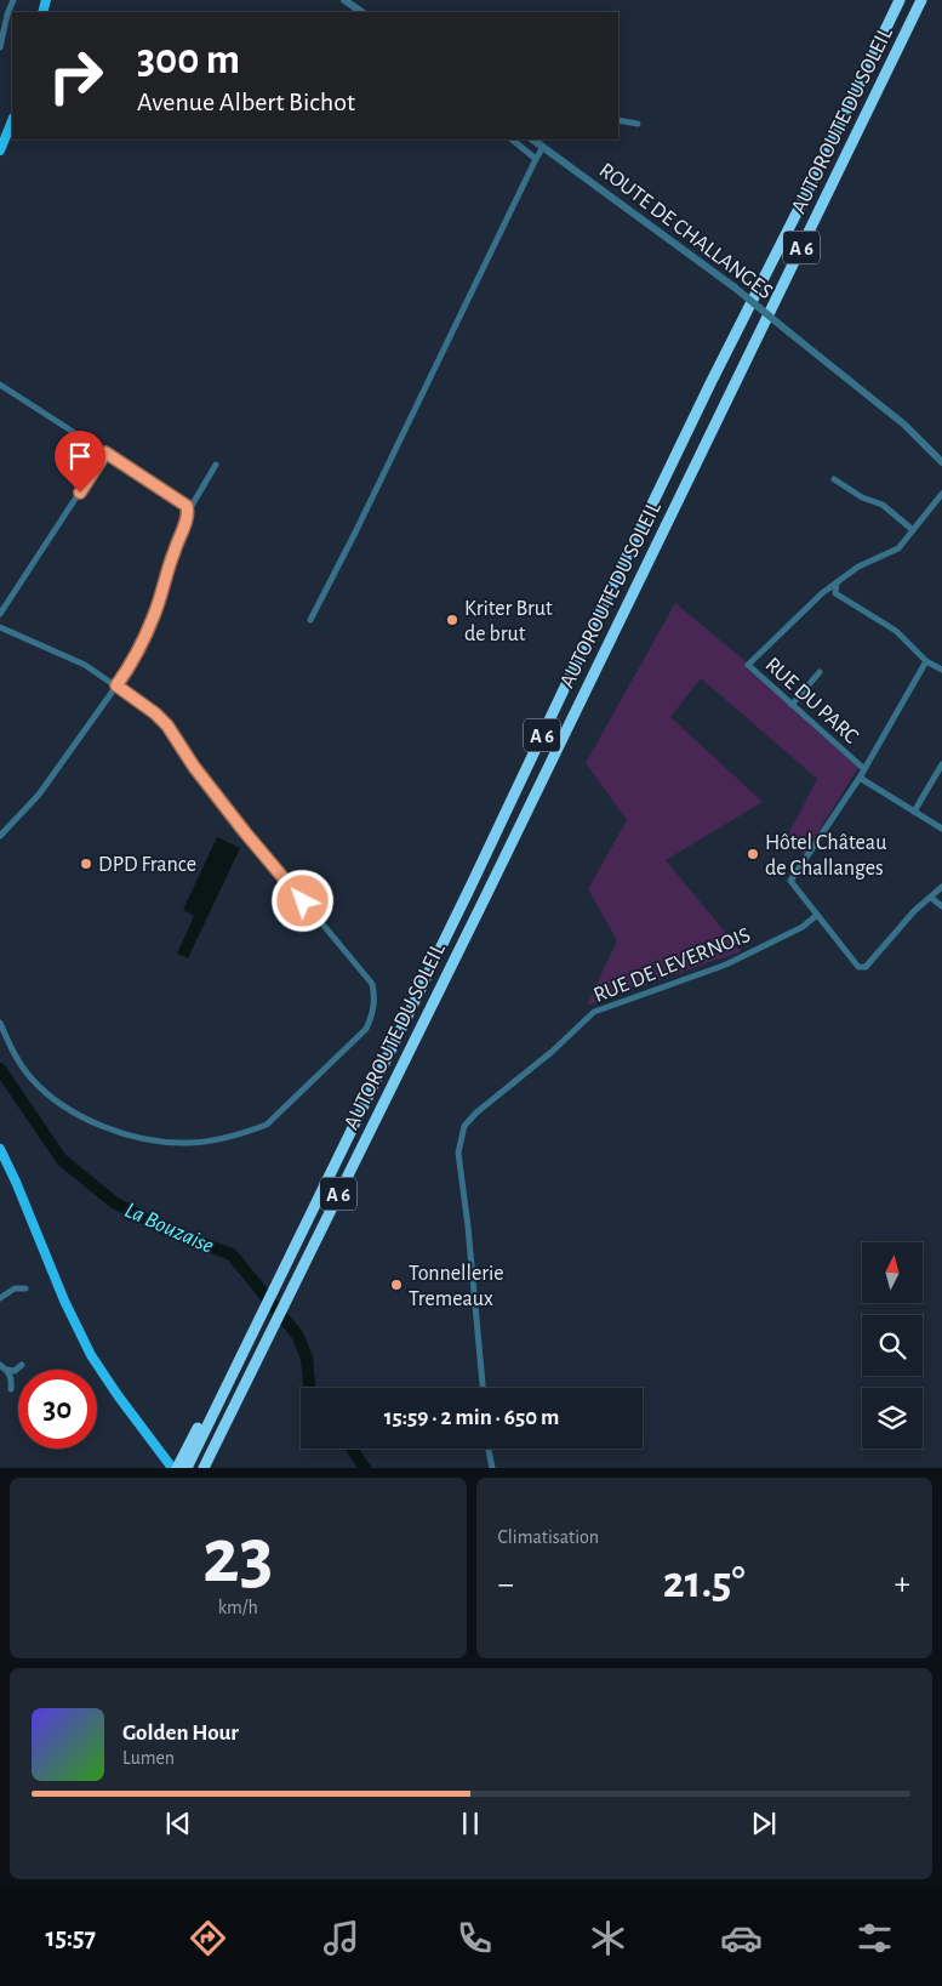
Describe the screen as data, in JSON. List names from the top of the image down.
{
  "streets": {
    "highway": ["AUTOROUTE DU SOLEIL", "A 6"],
    "street": ["ROUTE DE CHALLANGES", "RUE DU PARC", "RUE DE LEVERNOIS"]
  },
  "water": ["La Bouzaise"],
  "places": [
    "Kriter Brut de brut",
    "Hôtel Château de Challanges",
    "DPD France",
    "Tonnellerie Tremeaux"
  ],
  "north": "top",
  "page": {
    "turn": ["300 m", "Avenue Albert Bichot"],
    "limit": "30",
    "trip": "15:59 · 2 min · 650 m",
    "tile": [
      ["23", "km/h"],
      "Climatisation"
    ],
    "heat": ["−", "21.5°", "+"],
    "song": ["Golden Hour", "Lumen"],
    "tabs": "15:57"
  }
}
